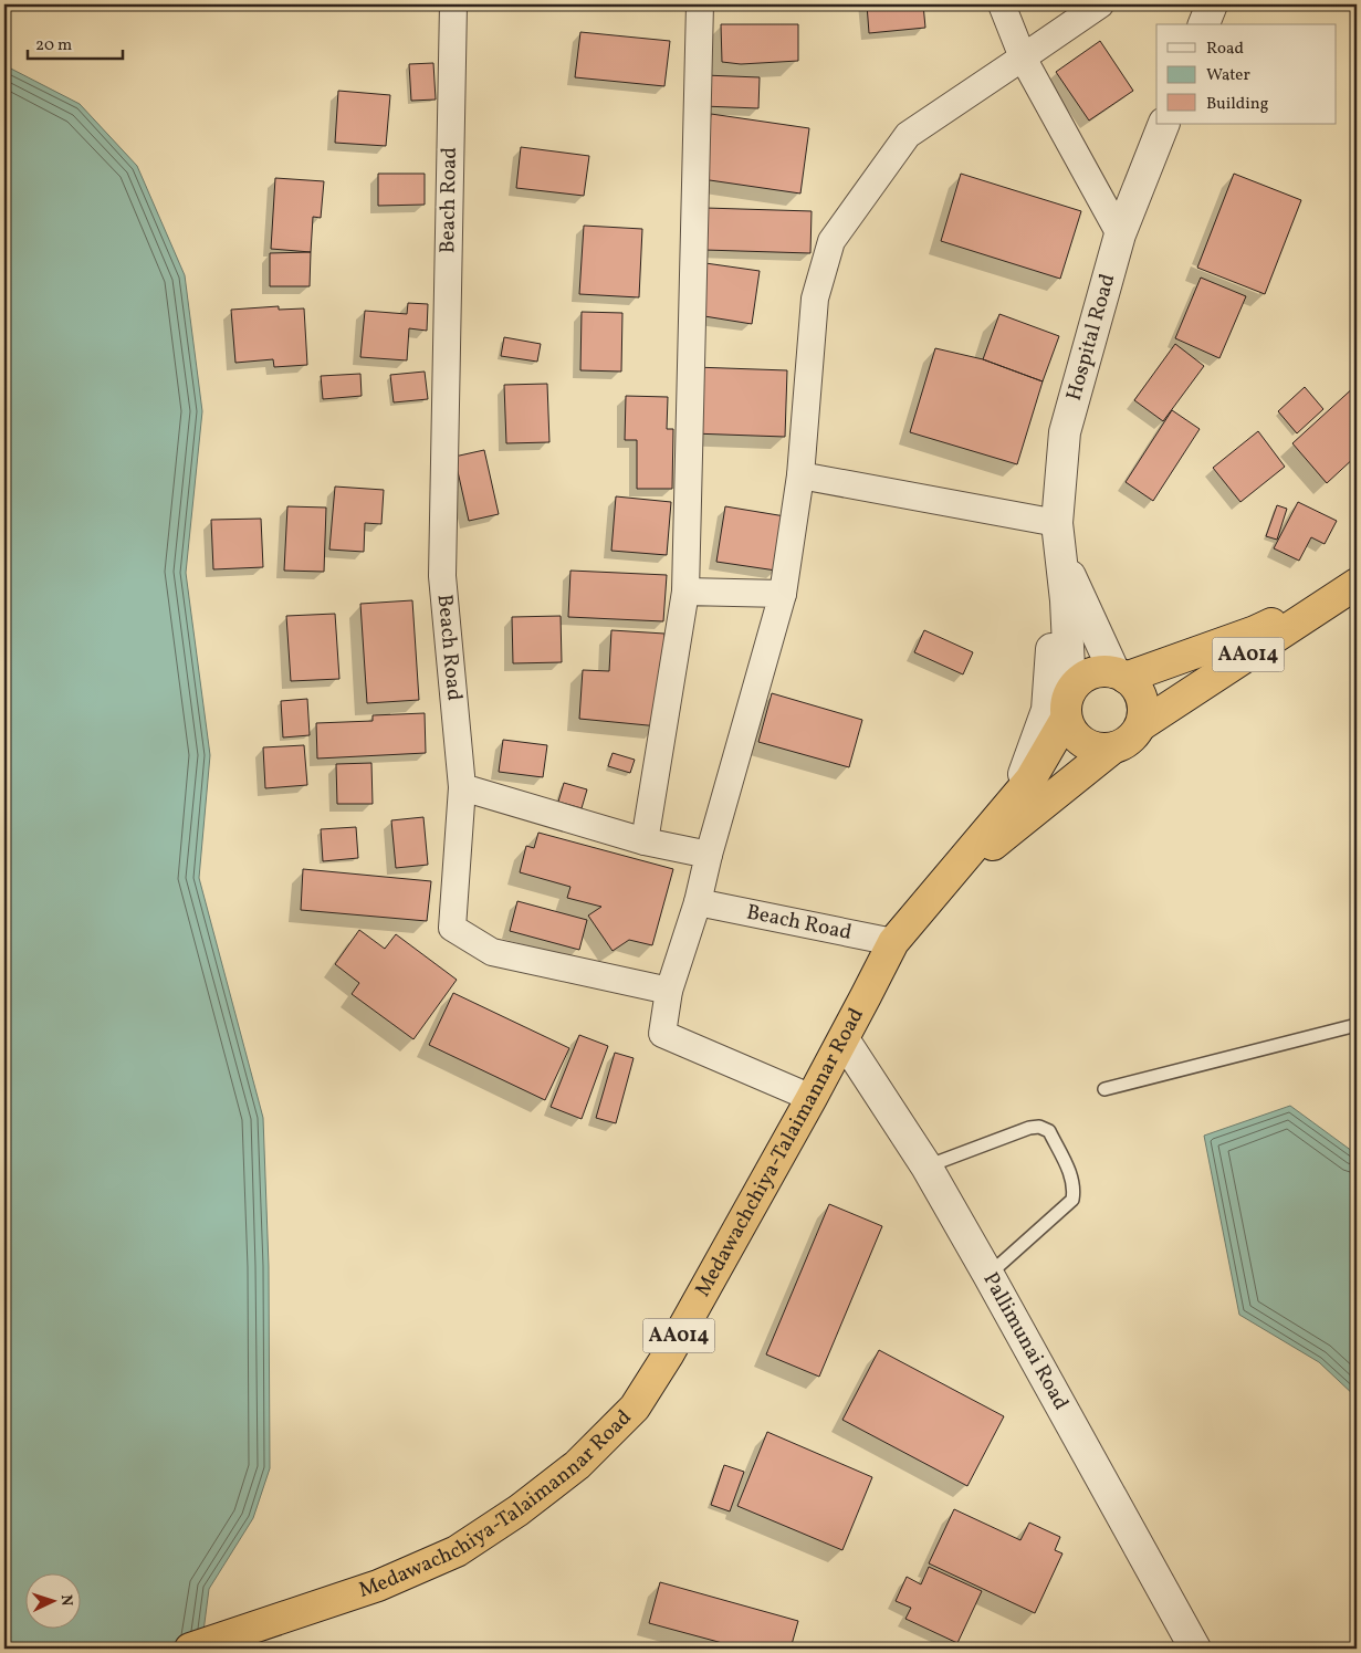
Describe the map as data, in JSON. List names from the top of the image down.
{
  "streets": {
    "highway": ["AA014", "Medawachchiya-Talaimannar Road"],
    "street": ["Beach Road", "Hospital Road", "Pallimunai Road"]
  },
  "crossings": [
    ["Beach Road", "Medawachchiya-Talaimannar Road"],
    ["Hospital Road", "AA014"],
    ["Hospital Road", "Medawachchiya-Talaimannar Road"],
    ["AA014", "Medawachchiya-Talaimannar Road"],
    ["Medawachchiya-Talaimannar Road", "Pallimunai Road"]
  ],
  "legend": ["Road", "Water", "Building"],
  "scale_bar": "20 m",
  "north": "right"
}
